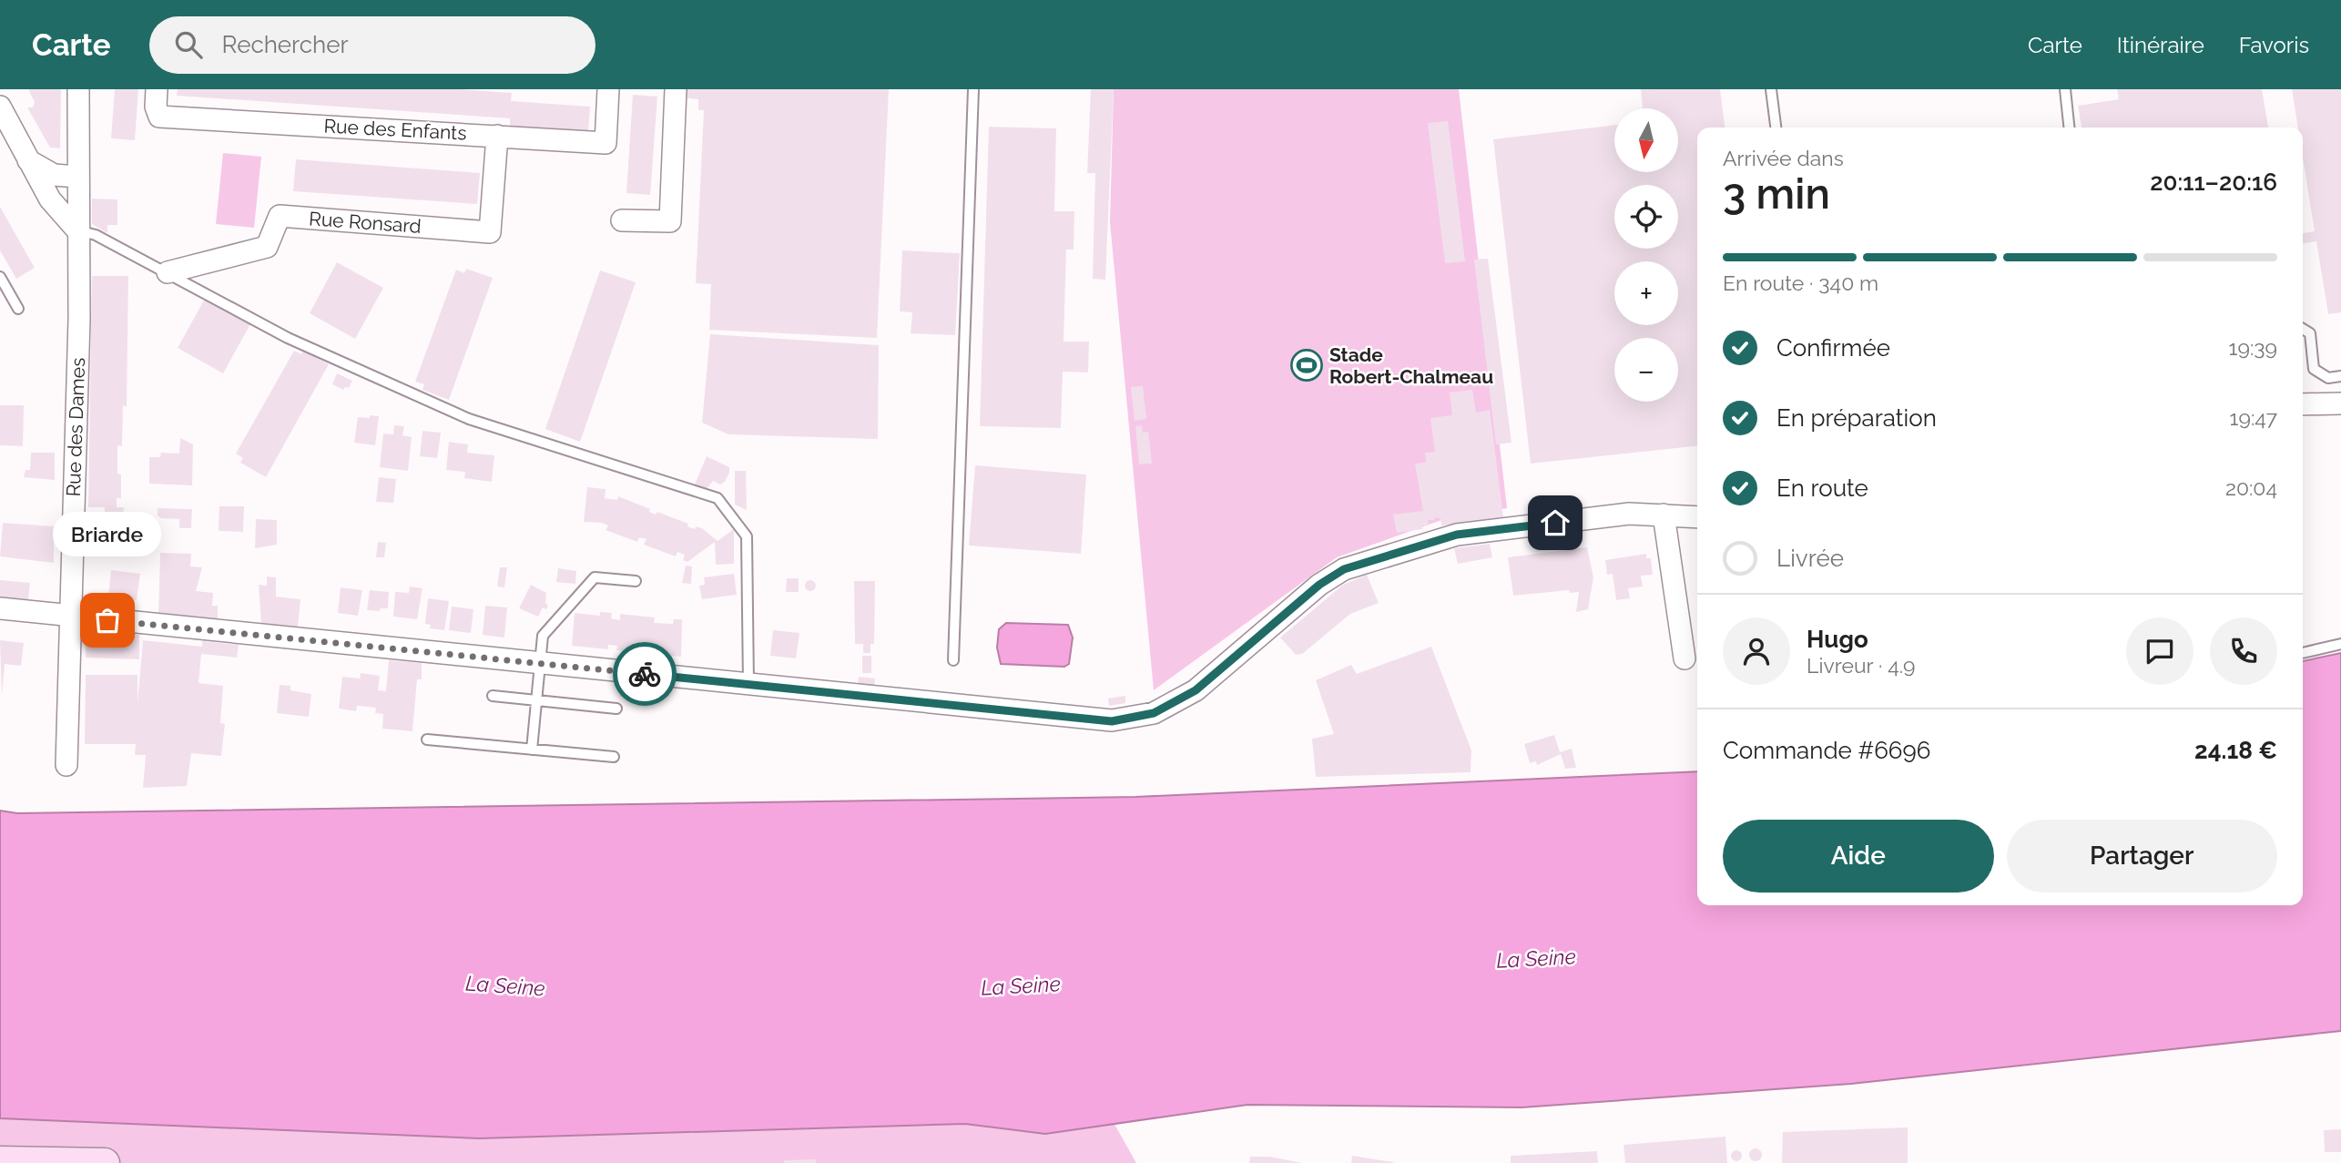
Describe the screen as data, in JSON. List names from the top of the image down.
{
  "streets": {
    "street": ["Rue des Enfants", "Rue Ronsard", "Rue des Dames"]
  },
  "crossings": [
    ["Rue des Enfants", "Rue Ronsard"]
  ],
  "water": ["La Seine"],
  "places": {
    "sports": ["Stade Robert-Chalmeau"],
    "other": ["Briarde"]
  },
  "north": "bottom",
  "page": {
    "header": "Carte",
    "search": "Rechercher",
    "nav": ["Carte", "Itinéraire", "Favoris"],
    "map_buttons": ["+", "−"],
    "heading": ["3 min", "Arrivée dans", "20:11–20:16"],
    "panel": [
      "Hugo",
      "Livreur · 4.9",
      "Commande #6696",
      "24.18 €"
    ],
    "bar": "En route · 340 m",
    "list": [
      ["Confirmée", "19:39"],
      ["En préparation", "19:47"],
      ["En route", "20:04"],
      "Livrée"
    ],
    "bubble": "Briarde",
    "buttons": ["Aide", "Partager"]
  }
}
